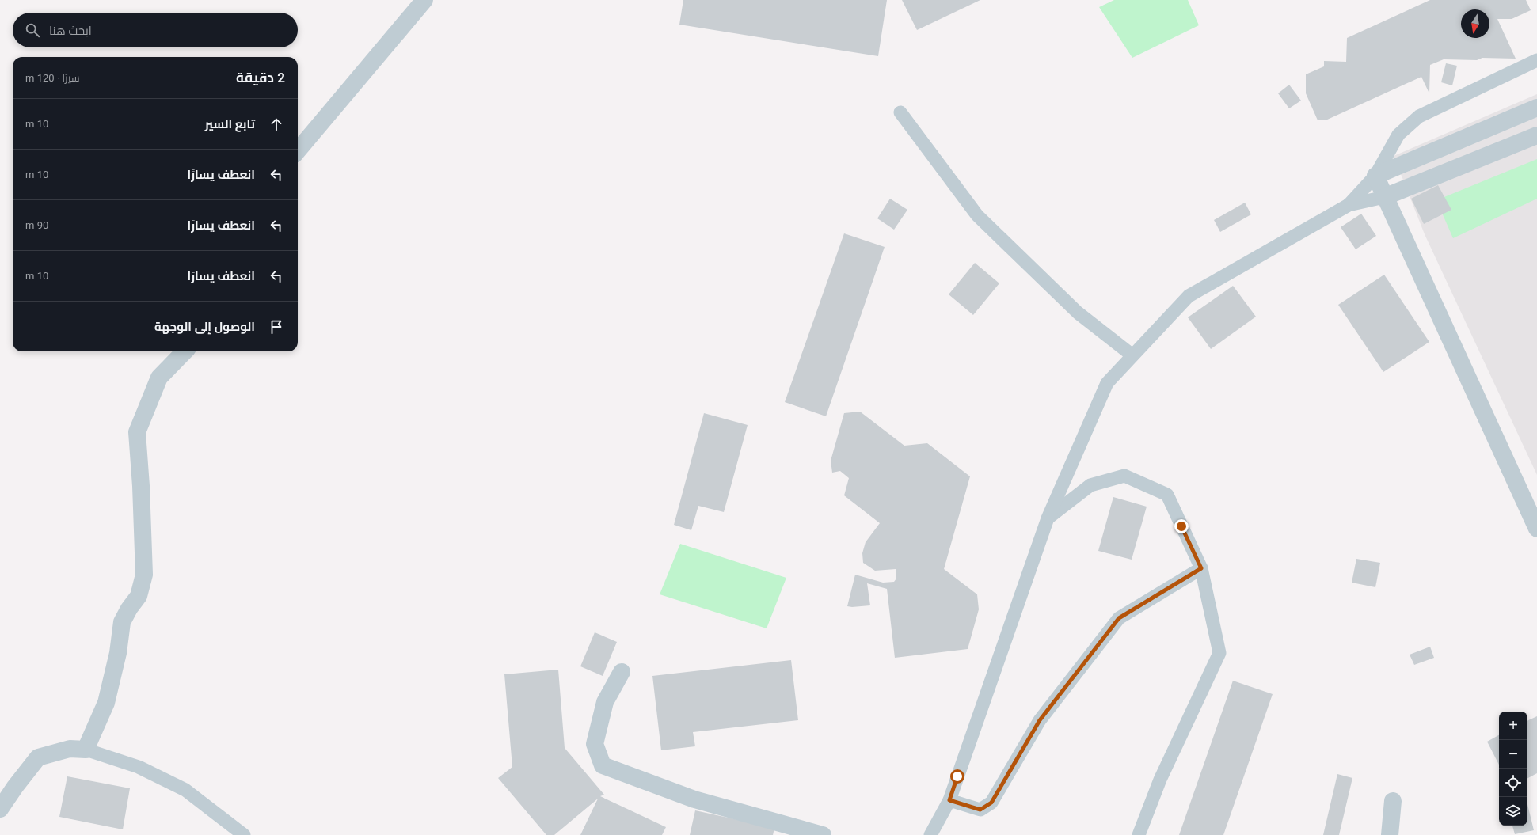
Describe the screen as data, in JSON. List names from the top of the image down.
{
  "north": "bottom",
  "page": {
    "search": "ابحث هنا",
    "heading": ["2 دقيقة", "سيرًا · 120 m"],
    "list": [
      ["تابع السير", "10 m"],
      ["انعطف يسارًا", "10 m"],
      ["انعطف يسارًا", "90 m"],
      ["انعطف يسارًا", "10 m"],
      "الوصول إلى الوجهة"
    ],
    "map_buttons": ["+", "−"]
  }
}
